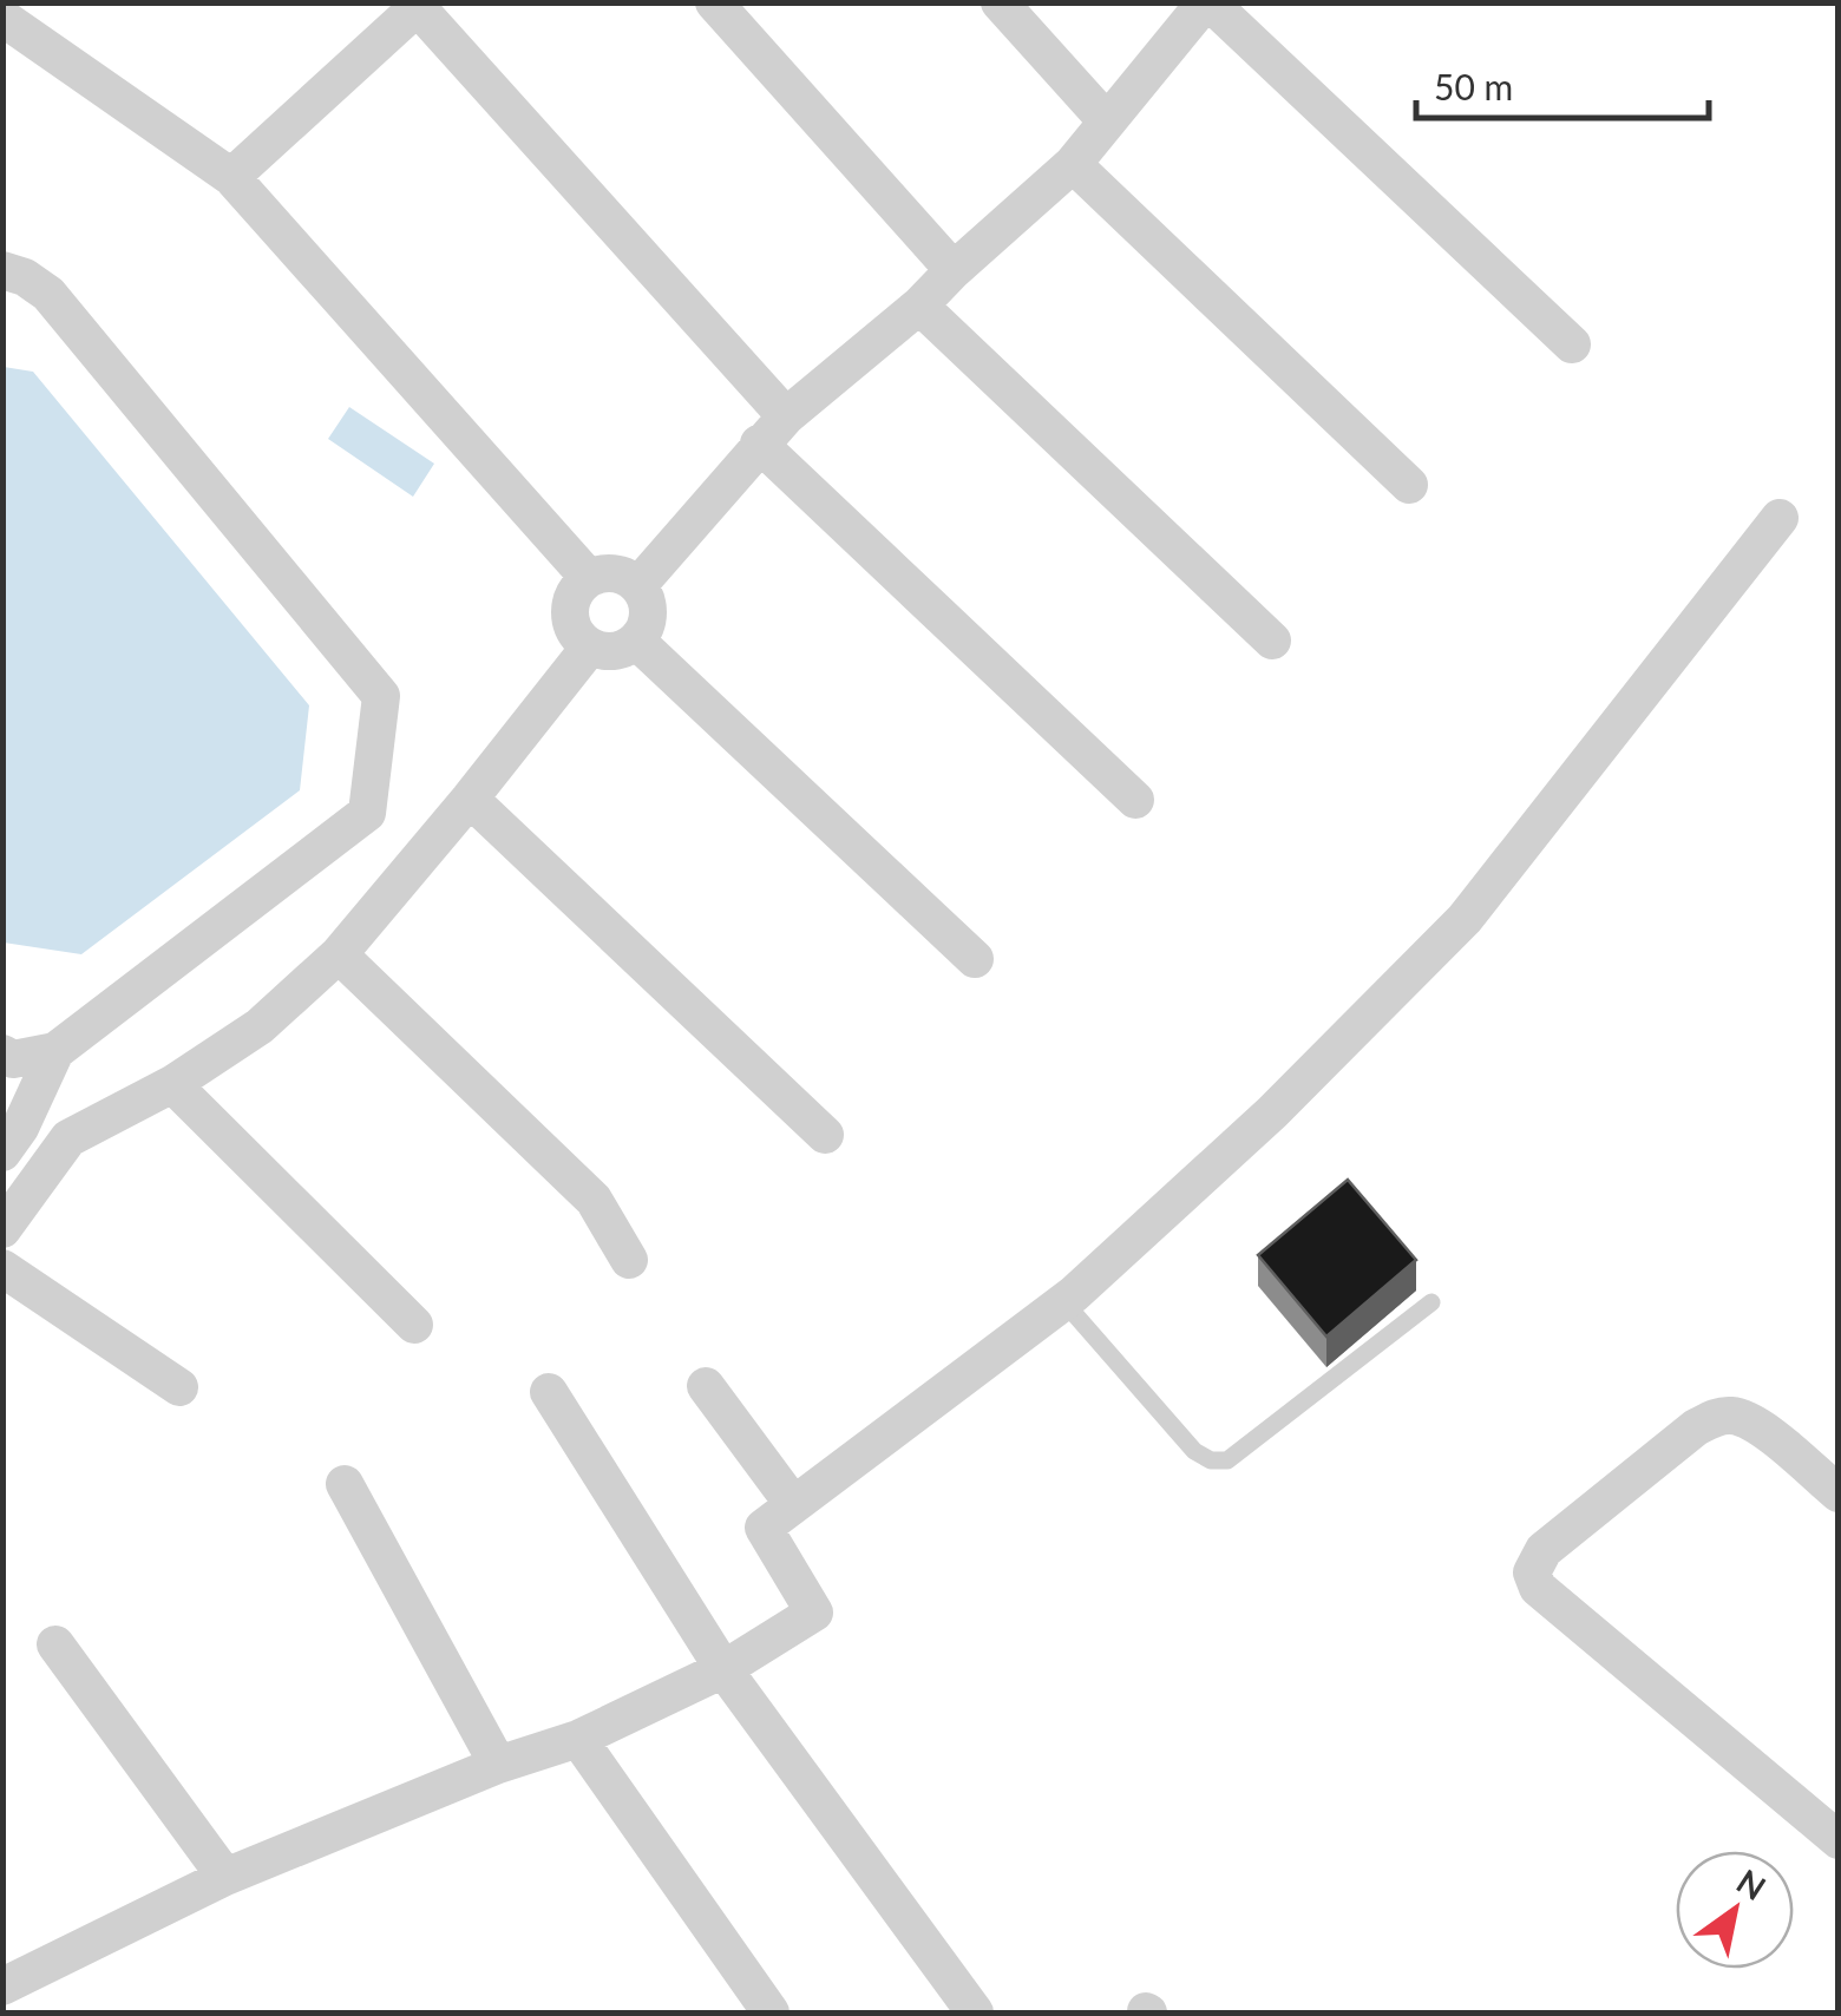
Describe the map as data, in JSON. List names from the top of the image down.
{
  "scale_bar": "50 m",
  "north": "top right"
}
